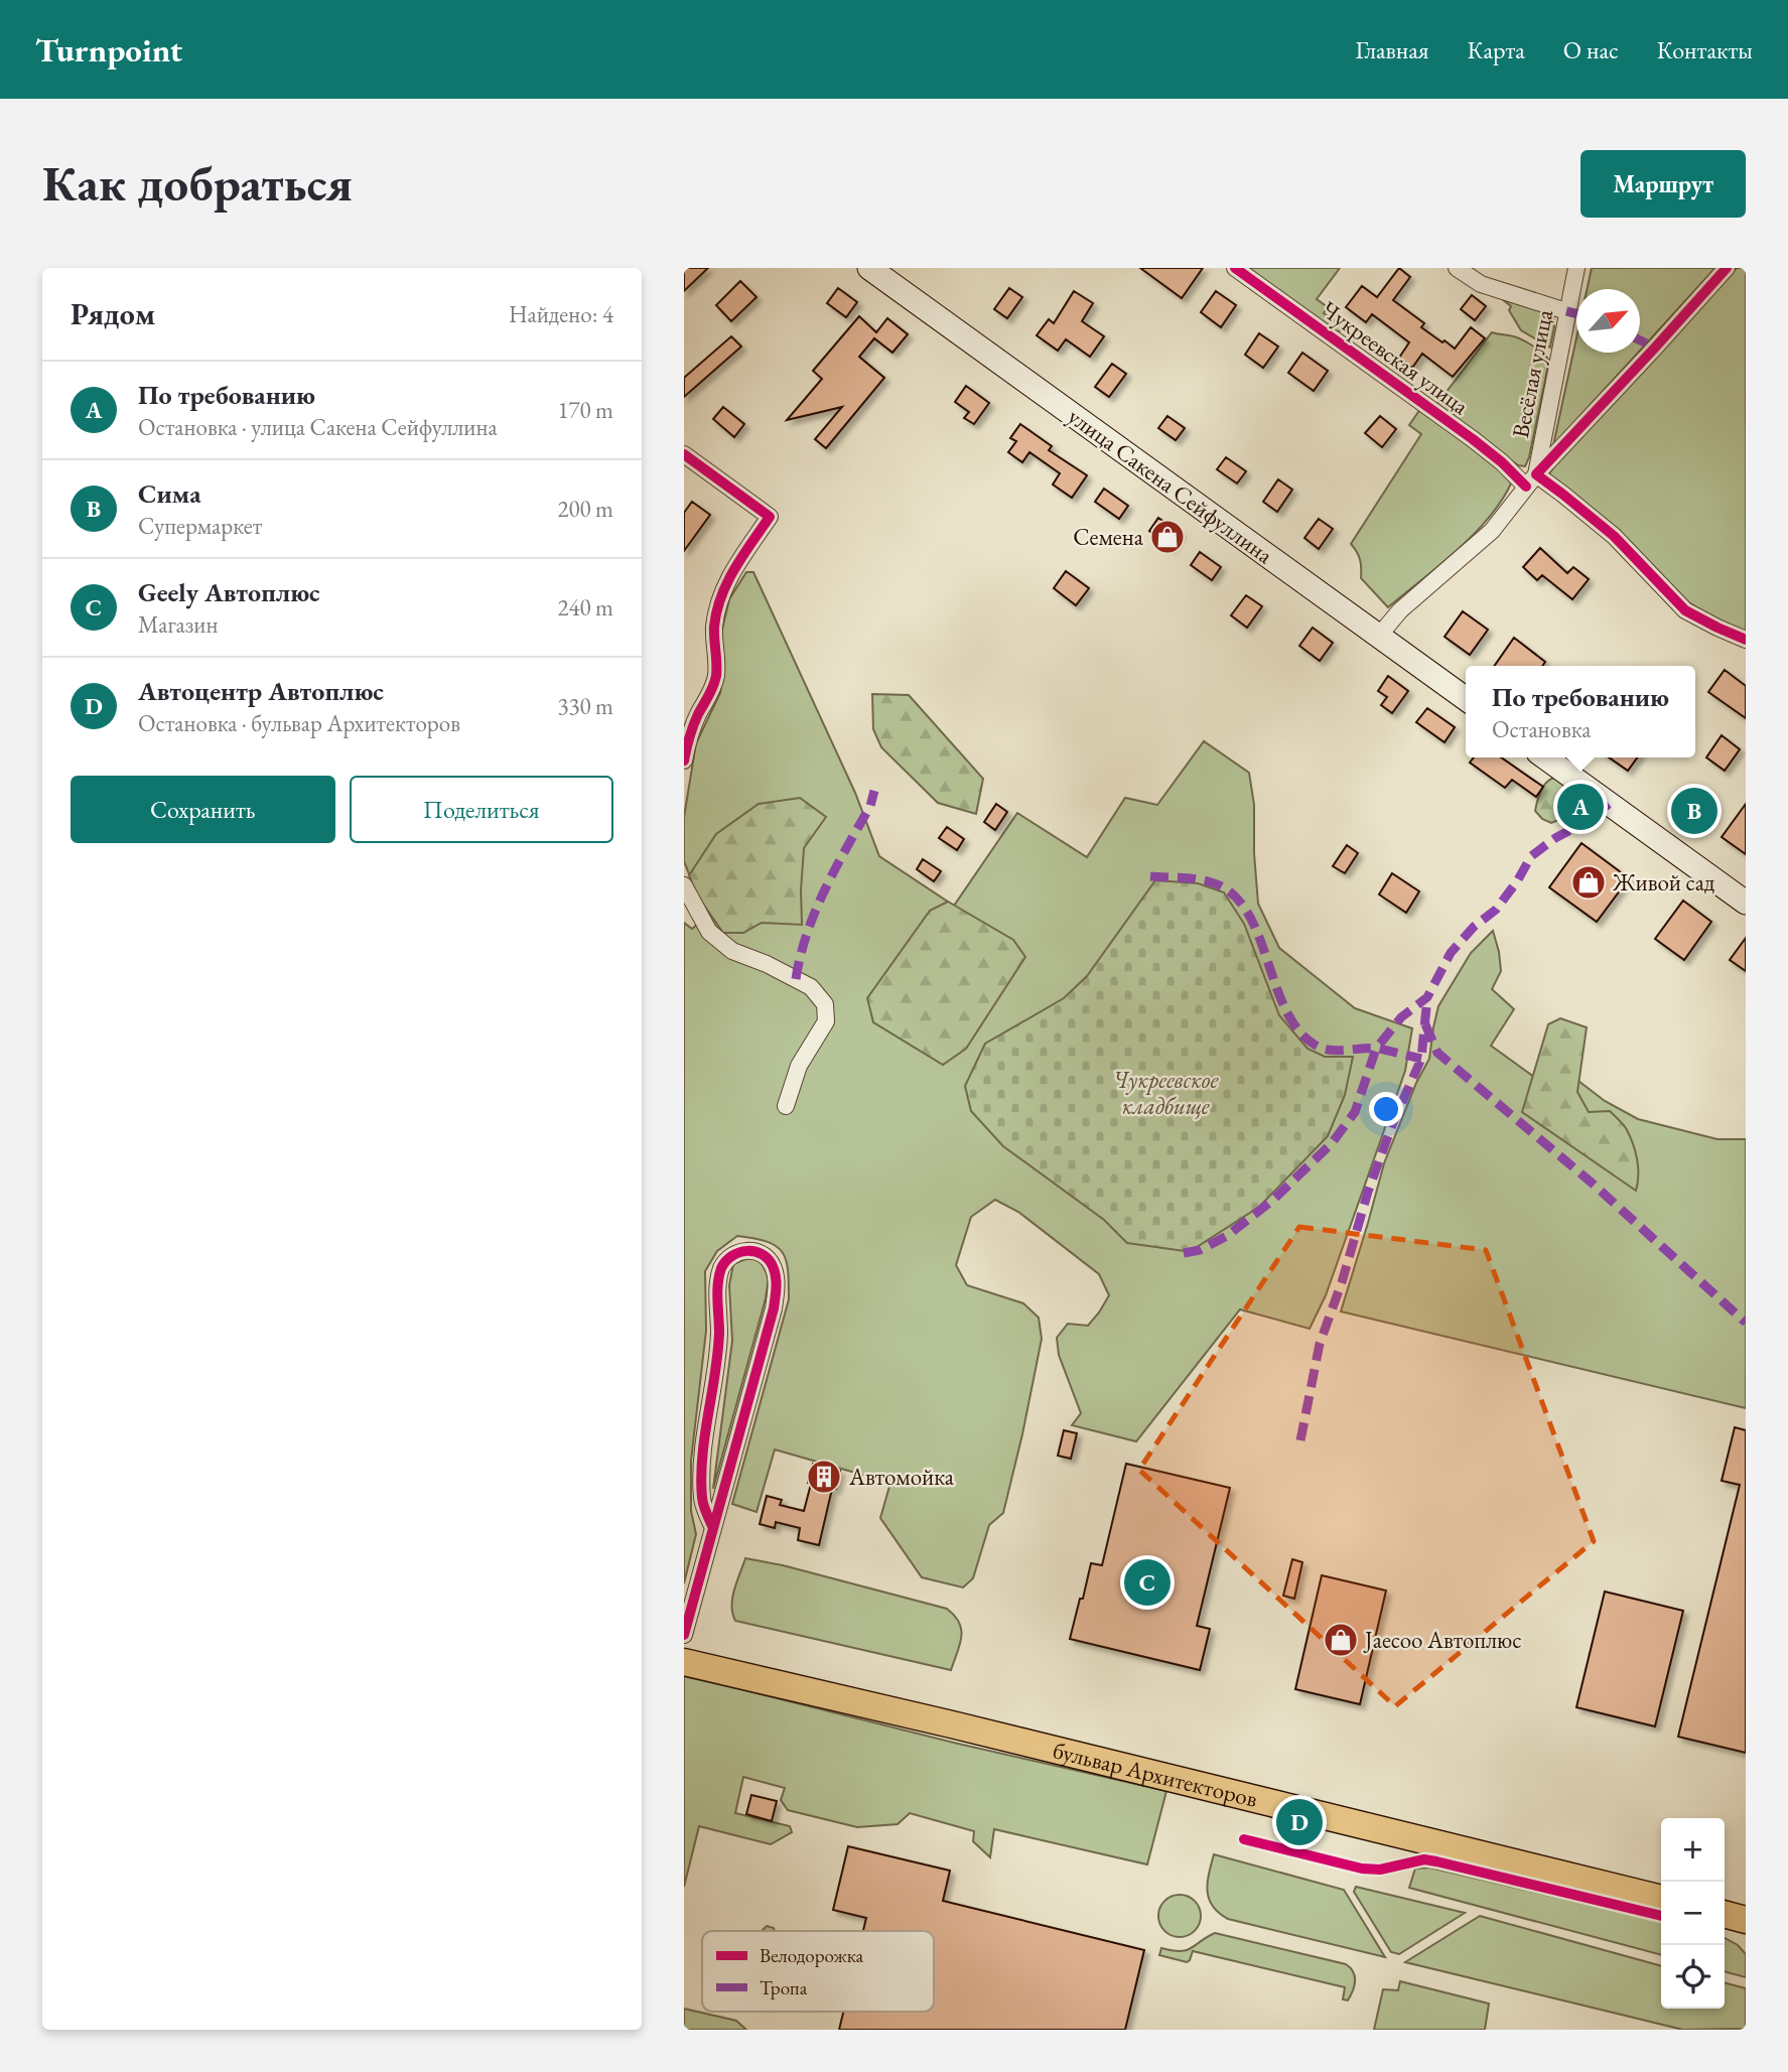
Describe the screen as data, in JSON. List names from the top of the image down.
{
  "streets": {
    "main road": ["улица Сакена Сейфуллина", "бульвар Архитекторов"],
    "street": ["Чукреевская улица", "Весёлая улица"]
  },
  "crossings": [
    ["Чукреевская улица", "Весёлая улица"],
    ["Весёлая улица", "улица Сакена Сейфуллина"]
  ],
  "parks": ["Чукреевское кладбище"],
  "places": {
    "shop": ["Семена", "Живой сад", "Jaecoo Автоплюс"],
    "building": ["Автомойка"]
  },
  "legend": ["Велодорожка", "Тропа"],
  "north": "top right",
  "page": {
    "header": "Turnpoint",
    "nav": [
      "Главная",
      "Карта",
      "О нас",
      "Контакты"
    ],
    "buttons": [
      "Маршрут",
      ["Сохранить", "Поделиться"]
    ],
    "title": "Как добраться",
    "heading": ["Рядом", "Найдено: 4"],
    "list": [
      {
        "mark": "A",
        "name": "По требованию",
        "note": "Остановка · улица Сакена Сейфуллина",
        "value": "170 m"
      },
      {
        "mark": "B",
        "name": "Сима",
        "note": "Супермаркет",
        "value": "200 m"
      },
      {
        "mark": "C",
        "name": "Geely Автоплюс",
        "note": "Магазин",
        "value": "240 m"
      },
      {
        "mark": "D",
        "name": "Автоцентр Автоплюс",
        "note": "Остановка · бульвар Архитекторов",
        "value": "330 m"
      }
    ],
    "popup": ["По требованию", "Остановка"],
    "pins": [
      "A",
      "B",
      "C",
      "D"
    ],
    "map_buttons": ["+", "−"]
  }
}
